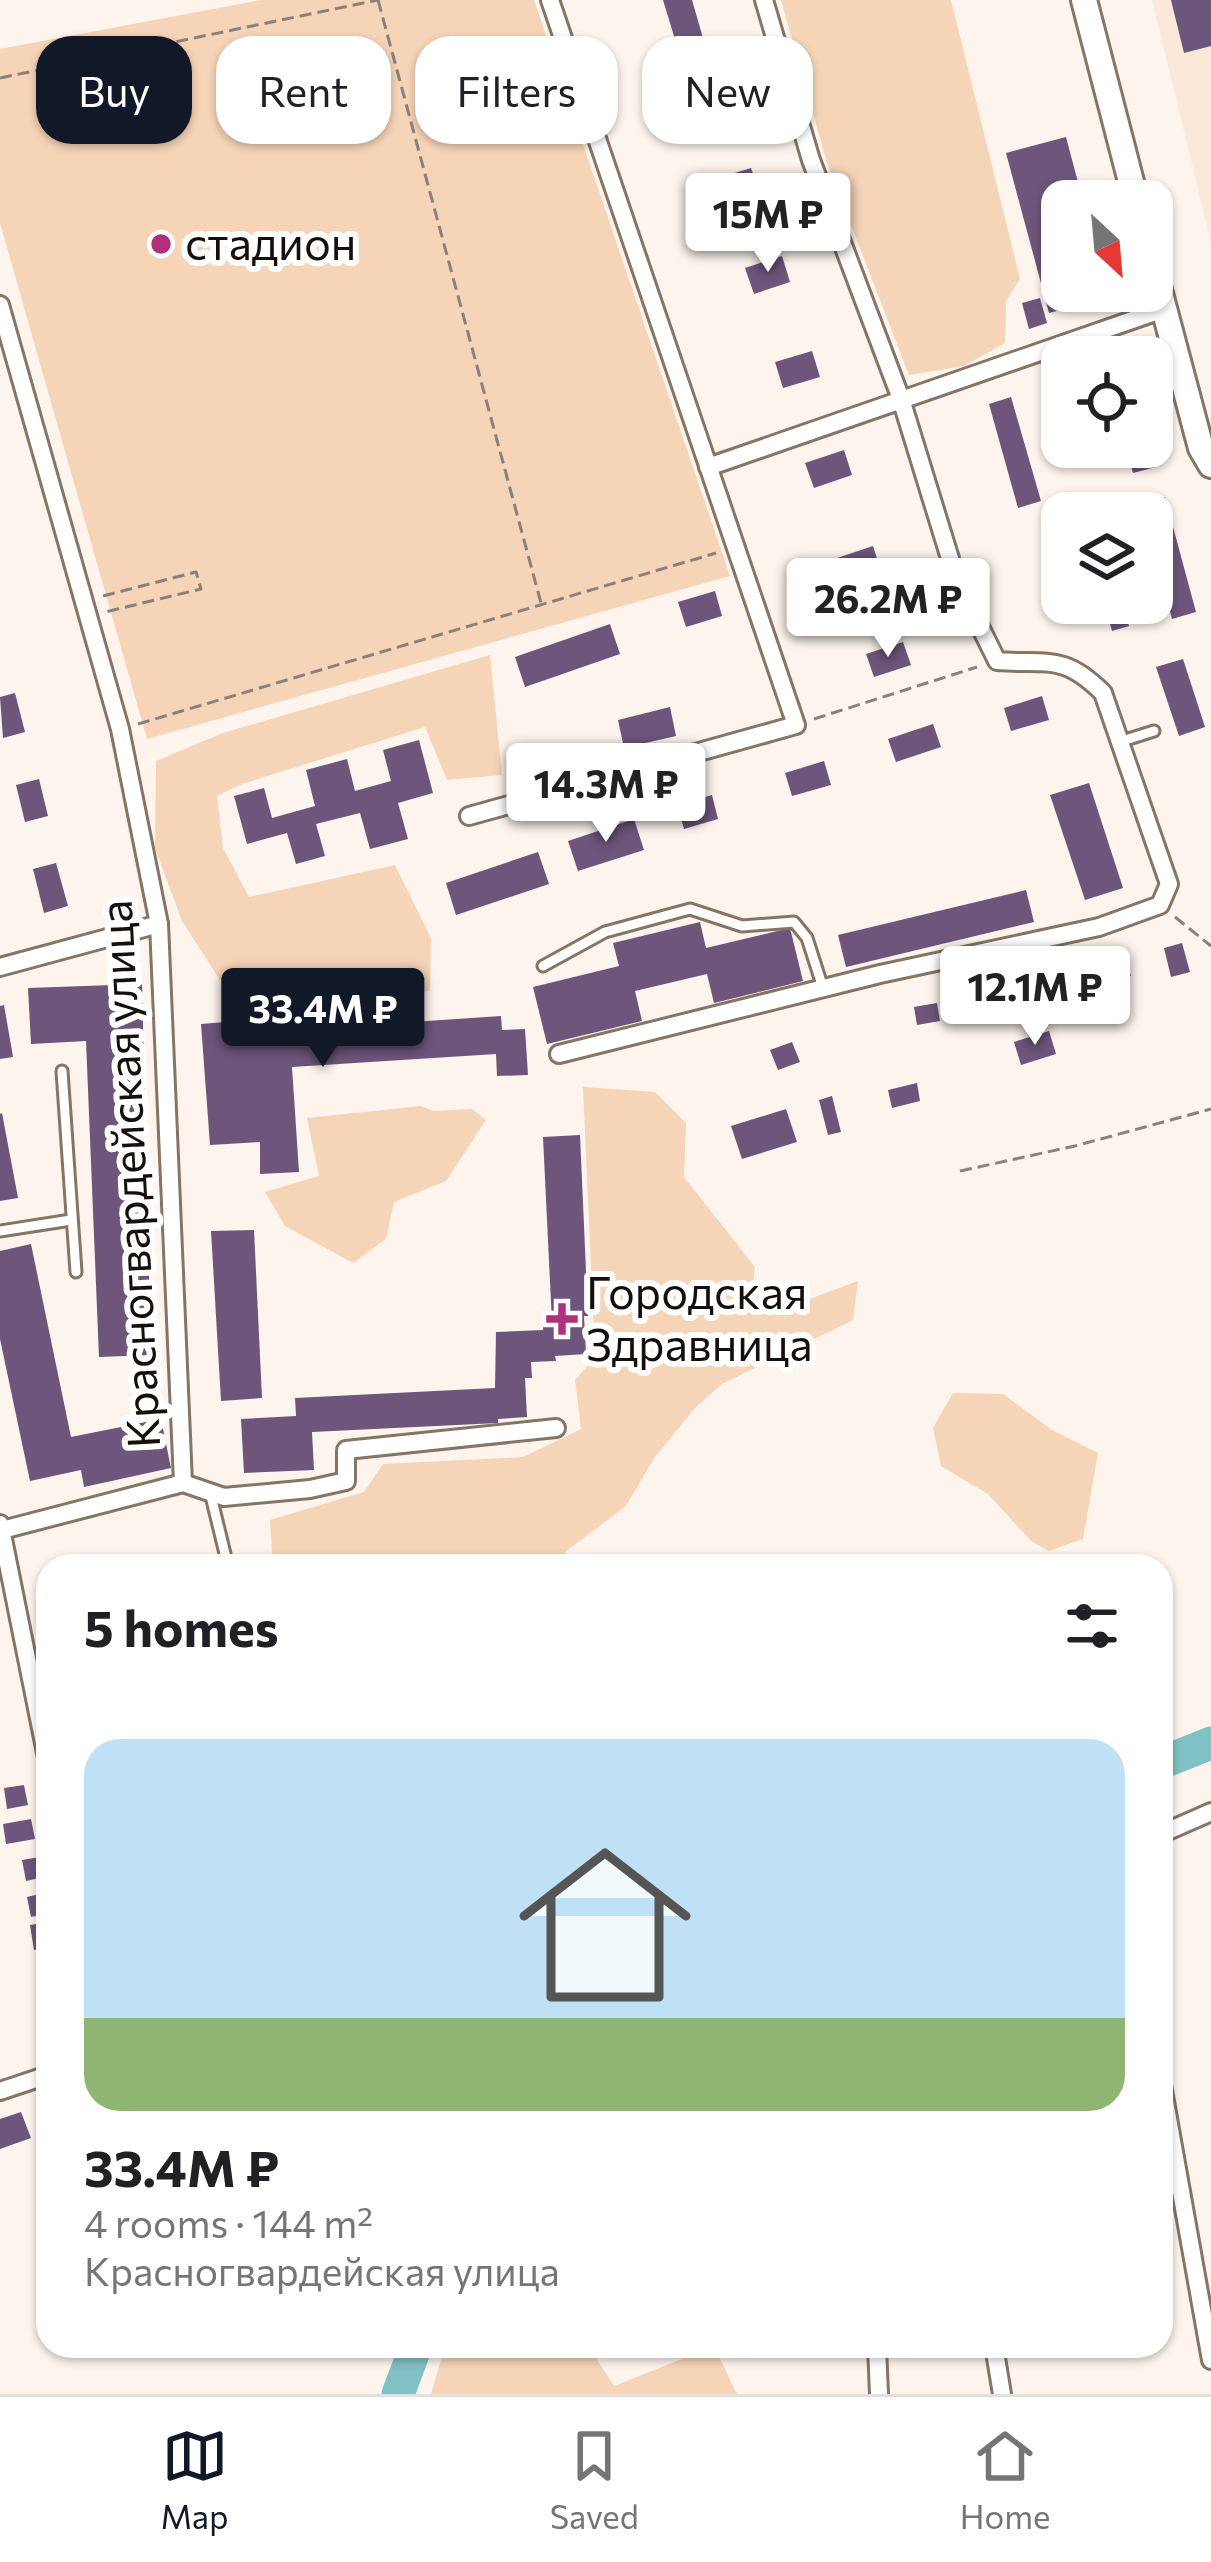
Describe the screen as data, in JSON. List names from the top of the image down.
{
  "streets": {
    "street": ["Красногвардейская улица"]
  },
  "places": {
    "other": ["стадион"],
    "health": ["Городская Здравница"]
  },
  "north": "bottom right",
  "page": {
    "chip": [
      "Buy",
      "Rent",
      "Filters",
      "New"
    ],
    "price": [
      "15M ₽",
      "26.2M ₽",
      "14.3M ₽",
      "12.1M ₽",
      "33.4M ₽"
    ],
    "heading": "5 homes",
    "list": [
      {
        "name": "33.4M ₽",
        "note": "4 rooms · 144 m² · Красногвардейская улица"
      }
    ],
    "tabs": ["Map", "Saved", "Home"]
  }
}
